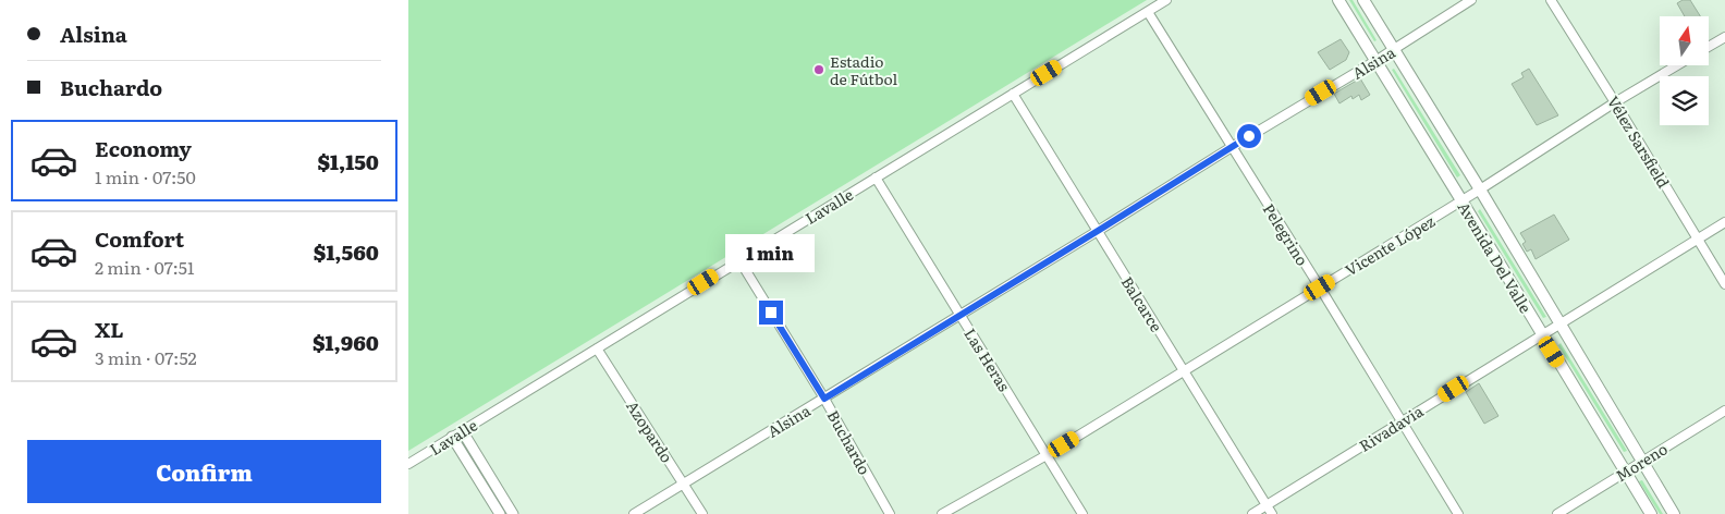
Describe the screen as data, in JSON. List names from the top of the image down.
{
  "streets": {
    "main road": ["Avenida Del Valle"],
    "street": [
      "Alsina",
      "Vélez Sarsfield",
      "Lavalle",
      "Pelegrino",
      "Vicente López",
      "Balcarce",
      "Las Heras",
      "Rivadavia",
      "Azopardo",
      "Buchardo",
      "Moreno"
    ]
  },
  "crossings": [
    ["Alsina", "Pelegrino"],
    ["Alsina", "Avenida Del Valle"],
    ["Alsina", "Balcarce"],
    ["Alsina", "Las Heras"],
    ["Alsina", "Azopardo"],
    ["Alsina", "Buchardo"],
    ["Vélez Sarsfield", "Vicente López"],
    ["Vélez Sarsfield", "Rivadavia"],
    ["Lavalle", "Pelegrino"],
    ["Lavalle", "Balcarce"],
    ["Lavalle", "Las Heras"],
    ["Lavalle", "Azopardo"],
    ["Lavalle", "Buchardo"],
    ["Pelegrino", "Vicente López"],
    ["Pelegrino", "Rivadavia"],
    ["Vicente López", "Avenida Del Valle"],
    ["Vicente López", "Balcarce"],
    ["Vicente López", "Las Heras"],
    ["Avenida Del Valle", "Rivadavia"],
    ["Avenida Del Valle", "Moreno"],
    ["Balcarce", "Rivadavia"]
  ],
  "places": ["Estadio de Fútbol"],
  "north": "top",
  "page": {
    "banner": ["Alsina", "Buchardo"],
    "list": [
      {
        "name": "Economy",
        "note": "1 min · 07:50",
        "value": "$1,150"
      },
      {
        "name": "Comfort",
        "note": "2 min · 07:51",
        "value": "$1,560"
      },
      {
        "name": "XL",
        "note": "3 min · 07:52",
        "value": "$1,960"
      }
    ],
    "bubble": "1 min",
    "buttons": "Confirm"
  }
}
